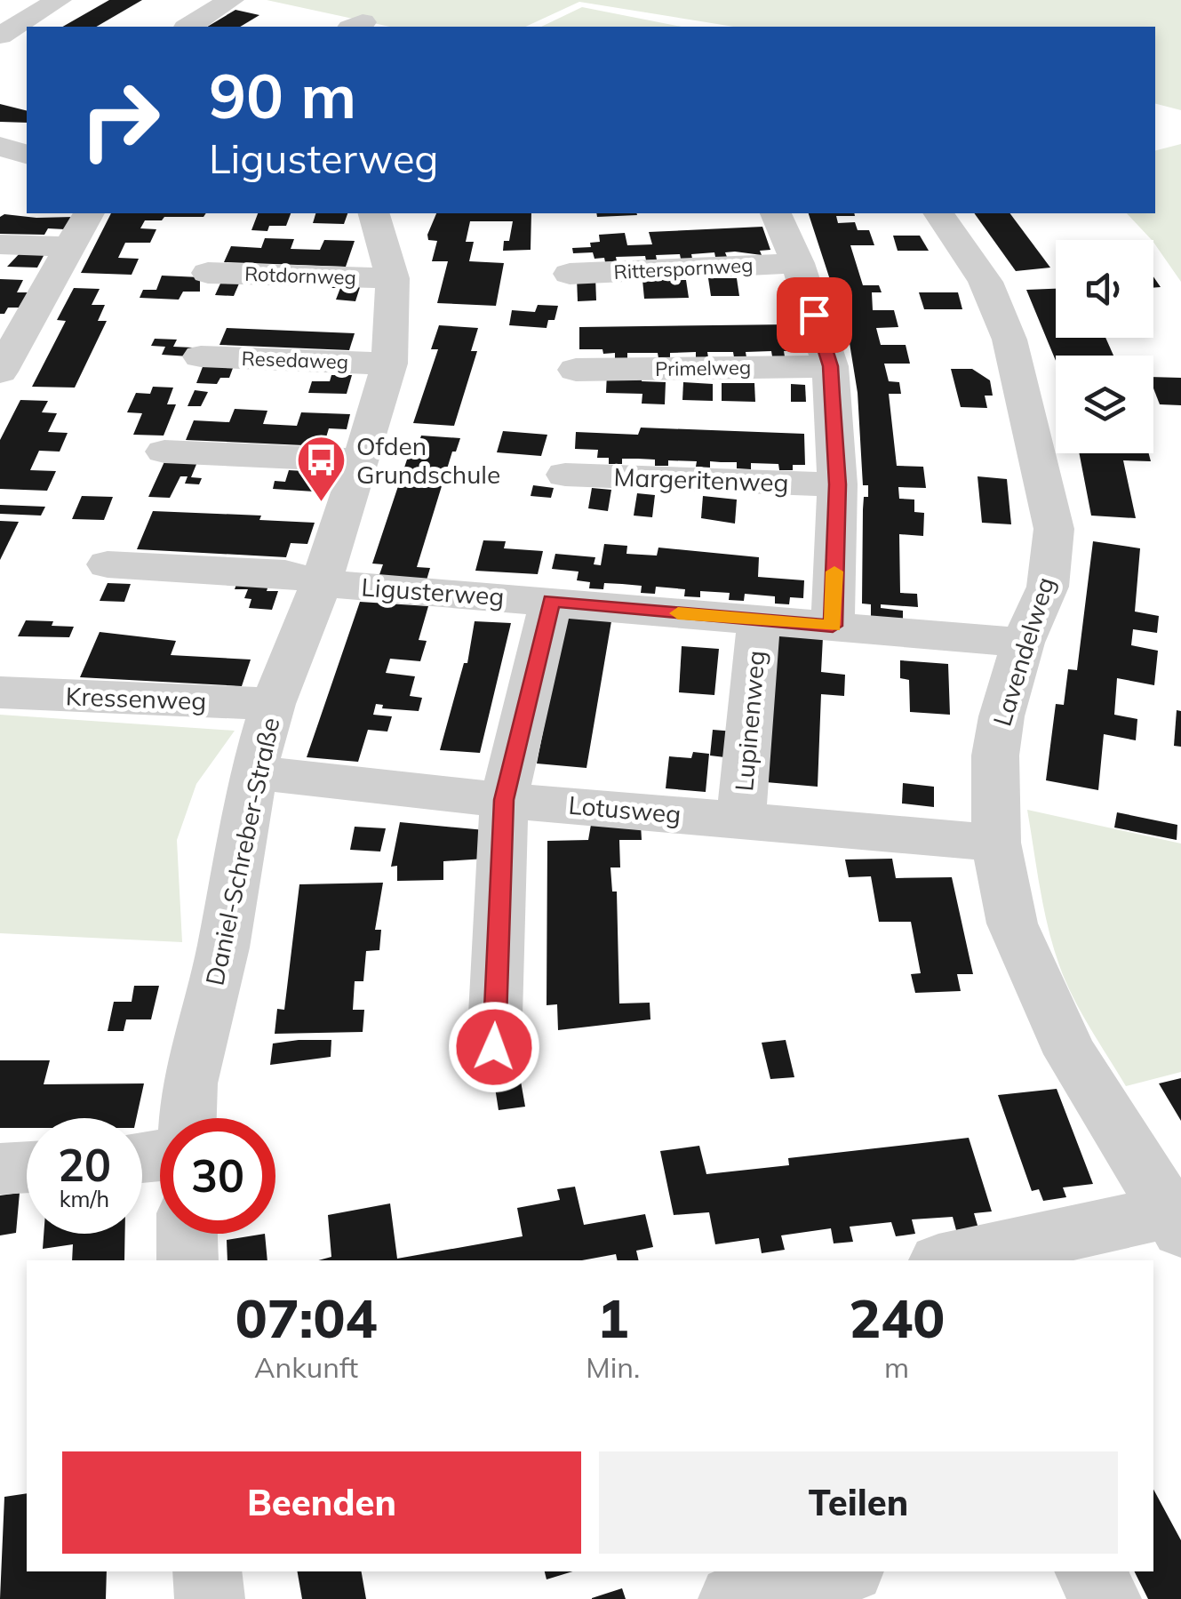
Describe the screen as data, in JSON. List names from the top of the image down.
{
  "streets": {
    "street": [
      "Ritterspornweg",
      "Rotdornweg",
      "Resedaweg",
      "Primelweg",
      "Margeritenweg",
      "Ligusterweg",
      "Lavendelweg",
      "Kressenweg",
      "Lupinenweg",
      "Lotusweg",
      "Daniel-Schreber-Straße"
    ]
  },
  "crossings": [
    ["Rotdornweg", "Daniel-Schreber-Straße"],
    ["Resedaweg", "Daniel-Schreber-Straße"],
    ["Ligusterweg", "Lavendelweg"],
    ["Ligusterweg", "Lupinenweg"],
    ["Ligusterweg", "Daniel-Schreber-Straße"],
    ["Lavendelweg", "Lotusweg"],
    ["Kressenweg", "Daniel-Schreber-Straße"],
    ["Lupinenweg", "Lotusweg"],
    ["Lotusweg", "Daniel-Schreber-Straße"]
  ],
  "places": {
    "bus stop": ["Ofden Grundschule"]
  },
  "page": {
    "turn": ["90 m", "Ligusterweg"],
    "speed": "20 km/h",
    "limit": "30",
    "eta": [
      "07:04",
      "Ankunft",
      "1",
      "Min.",
      "240",
      "m"
    ],
    "buttons": ["Beenden", "Teilen"]
  }
}
